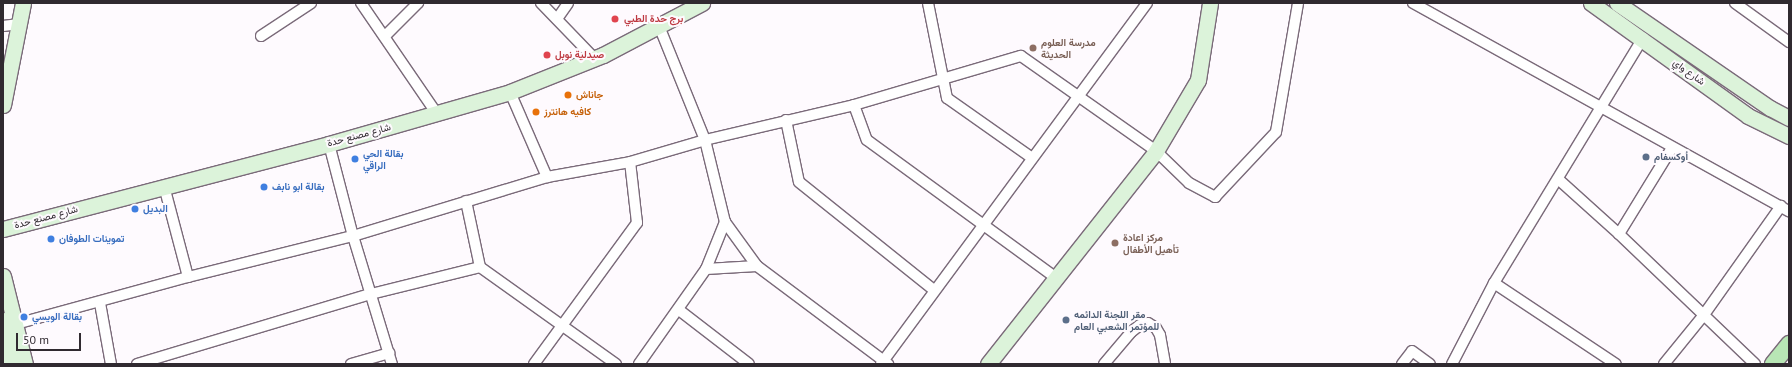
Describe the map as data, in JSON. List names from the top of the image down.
{
  "streets": {
    "street": ["شارع واي", "شارع مصنع حدة"]
  },
  "places": [
    "برج حدة الطبي",
    "مدرسة العلوم الحديثة",
    "صيدلية نوبل",
    "جاناش",
    "كافيه هانترز",
    "أوكسفام",
    "بقالة الحي الراقي",
    "بقالة ابو نابف",
    "البديل",
    "تموينات الطوفان",
    "مركز اعادة تأهيل الأطفال",
    "بقالة الويسي",
    "مقر اللجنة الدائمه للمؤتمر الشعبي العام"
  ],
  "scale_bar": "50 m"
}
